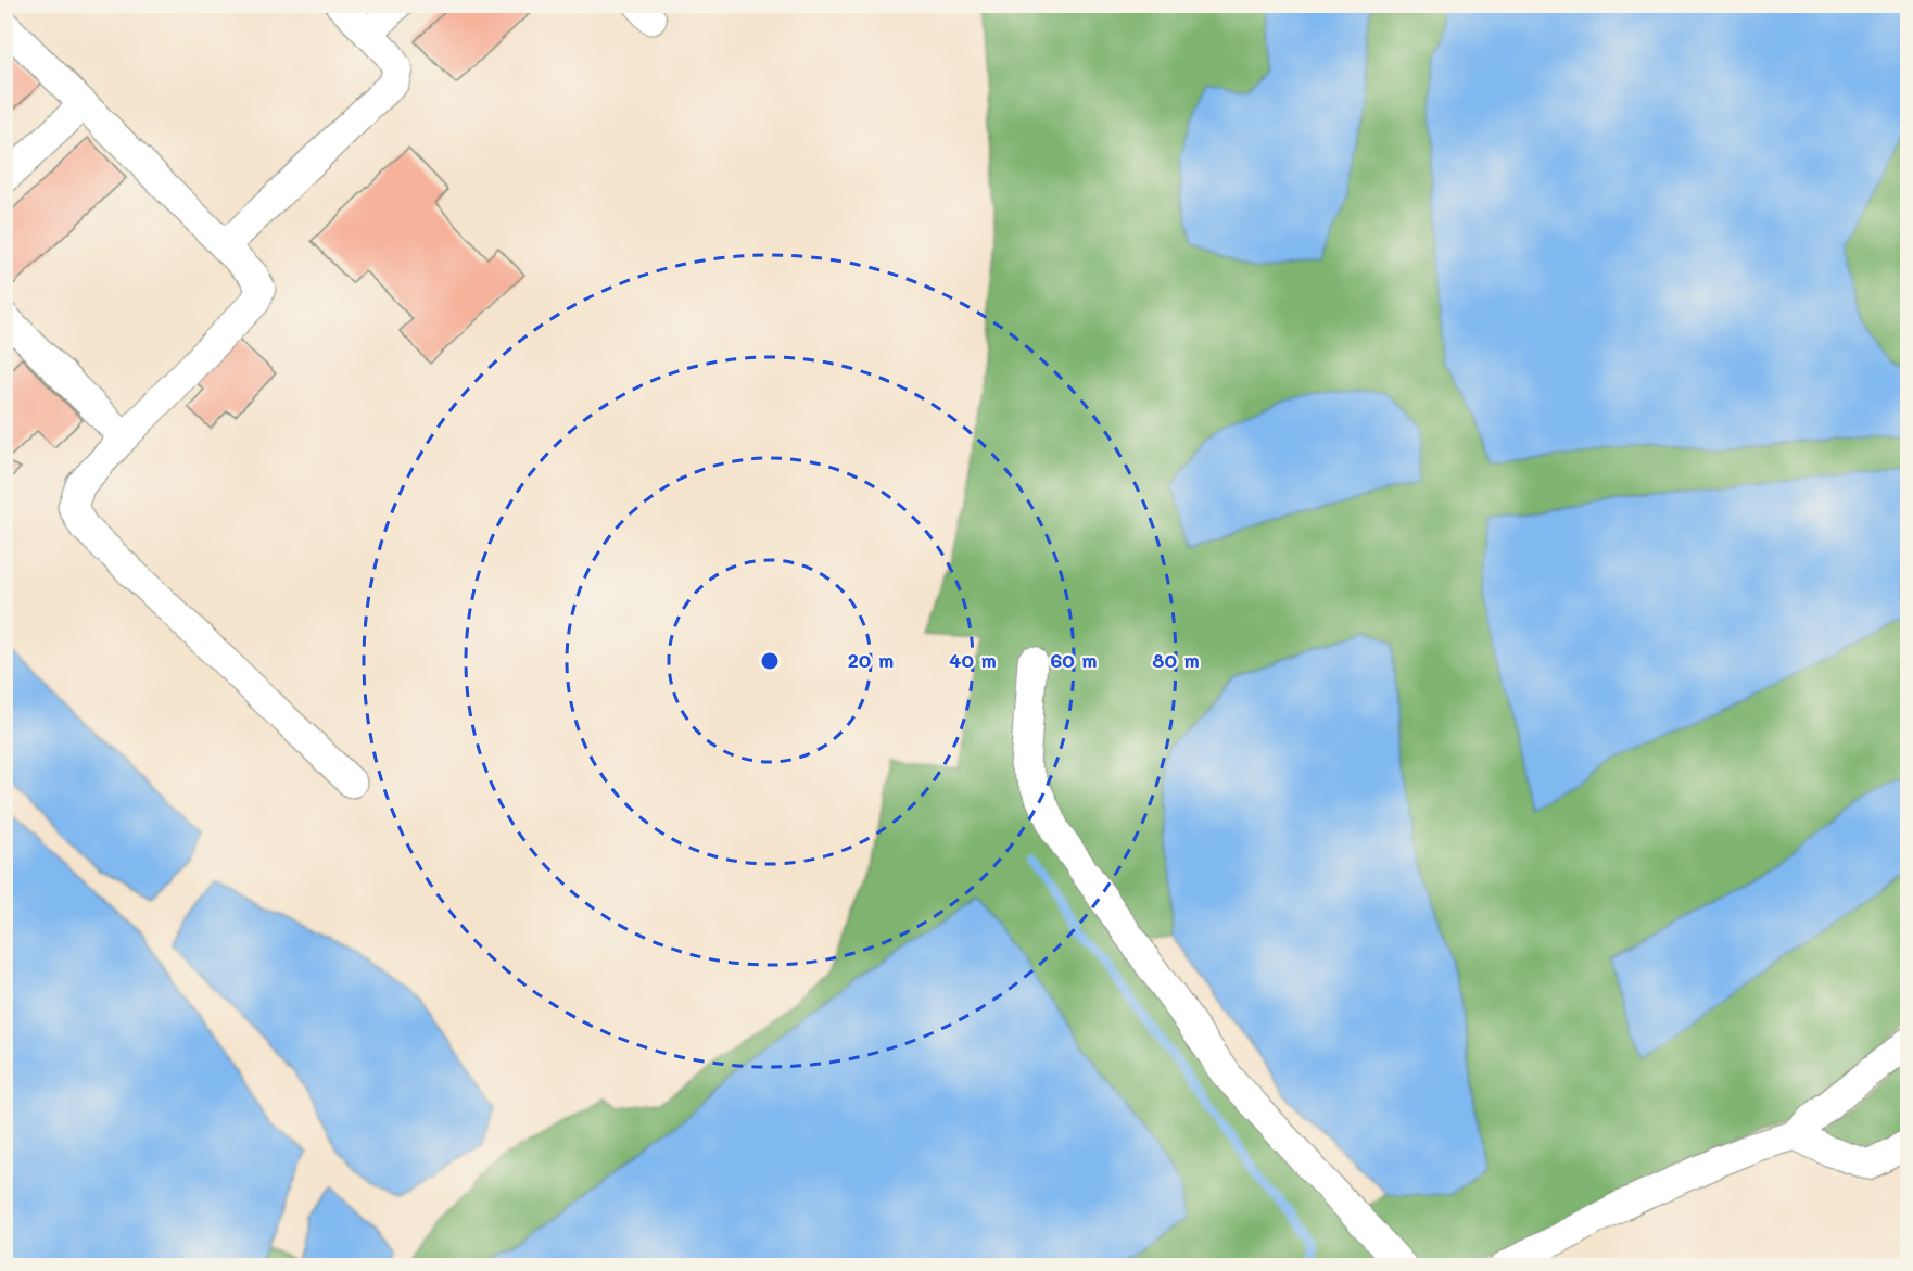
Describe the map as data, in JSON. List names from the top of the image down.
{
  "rings": [
    "20 m",
    "40 m",
    "60 m",
    "80 m"
  ]
}
